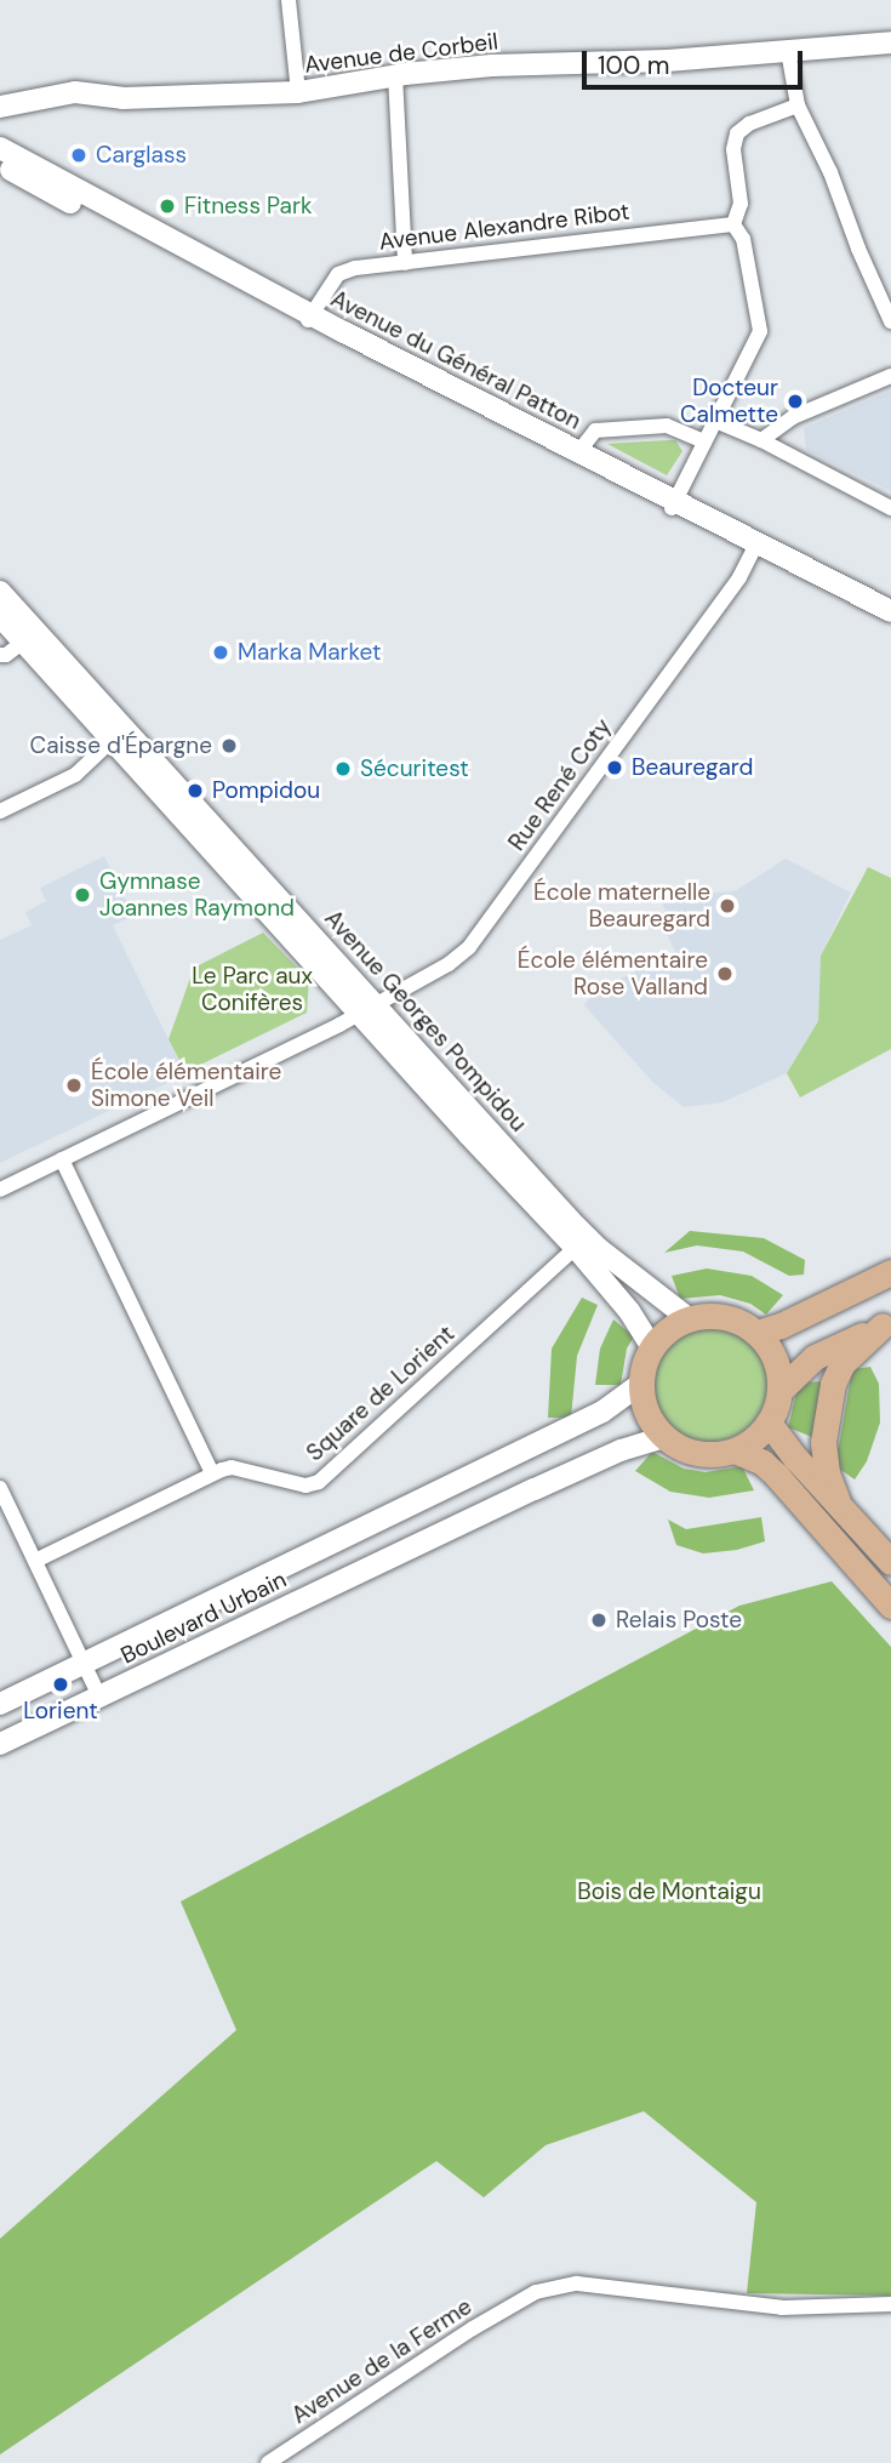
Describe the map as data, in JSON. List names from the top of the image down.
{
  "streets": {
    "main road": [
      "Avenue de Corbeil",
      "Avenue du Général Patton",
      "Avenue Georges Pompidou",
      "Boulevard Urbain"
    ],
    "street": [
      "Avenue Alexandre Ribot",
      "Rue René Coty",
      "Square de Lorient",
      "Avenue de la Ferme"
    ]
  },
  "crossings": [
    ["Avenue Alexandre Ribot", "Avenue du Général Patton"],
    ["Avenue du Général Patton", "Rue René Coty"],
    ["Rue René Coty", "Avenue Georges Pompidou"],
    ["Avenue Georges Pompidou", "Square de Lorient"],
    ["Avenue Georges Pompidou", "Boulevard Urbain"]
  ],
  "parks": ["Le Parc aux Conifères", "Bois de Montaigu"],
  "places": [
    "Carglass",
    "Fitness Park",
    "Docteur Calmette",
    "Marka Market",
    "Caisse d'Épargne",
    "Beauregard",
    "Sécuritest",
    "Pompidou",
    "Gymnase Joannes Raymond",
    "École maternelle Beauregard",
    "École élémentaire Rose Valland",
    "École élémentaire Simone Veil",
    "Relais Poste",
    "Lorient"
  ],
  "scale_bar": "100 m"
}
